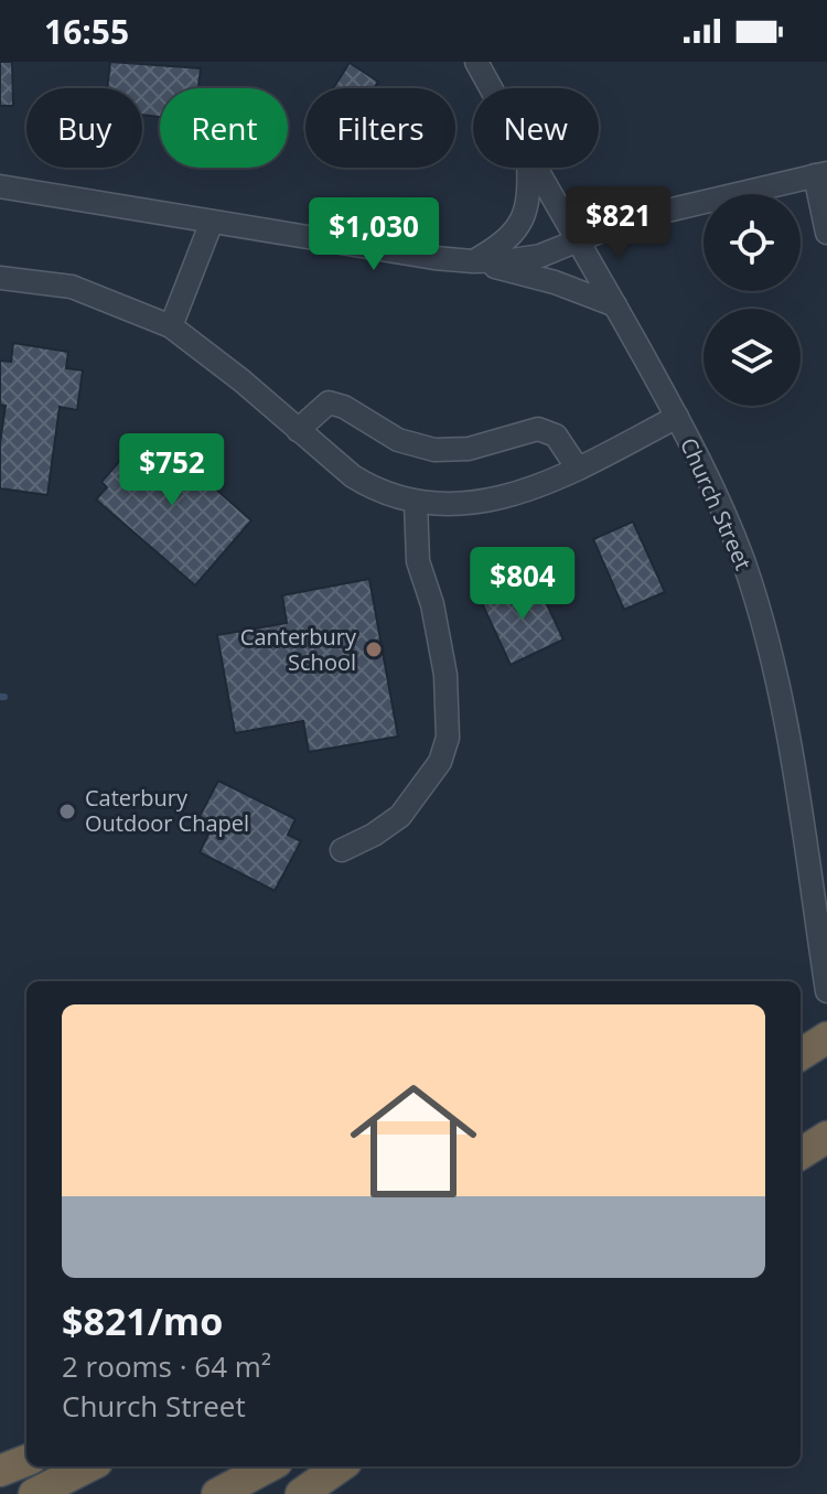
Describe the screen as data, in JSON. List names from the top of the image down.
{
  "streets": {
    "street": ["Church Street"]
  },
  "places": ["Canterbury School", "Caterbury Outdoor Chapel"],
  "page": {
    "status": "16:55",
    "chip": [
      "Buy",
      "Rent",
      "Filters",
      "New"
    ],
    "price": [
      "$821",
      "$1,030",
      "$752",
      "$804"
    ],
    "list": [
      {
        "name": "$821/mo",
        "note": "2 rooms · 64 m² · Church Street"
      }
    ]
  }
}
